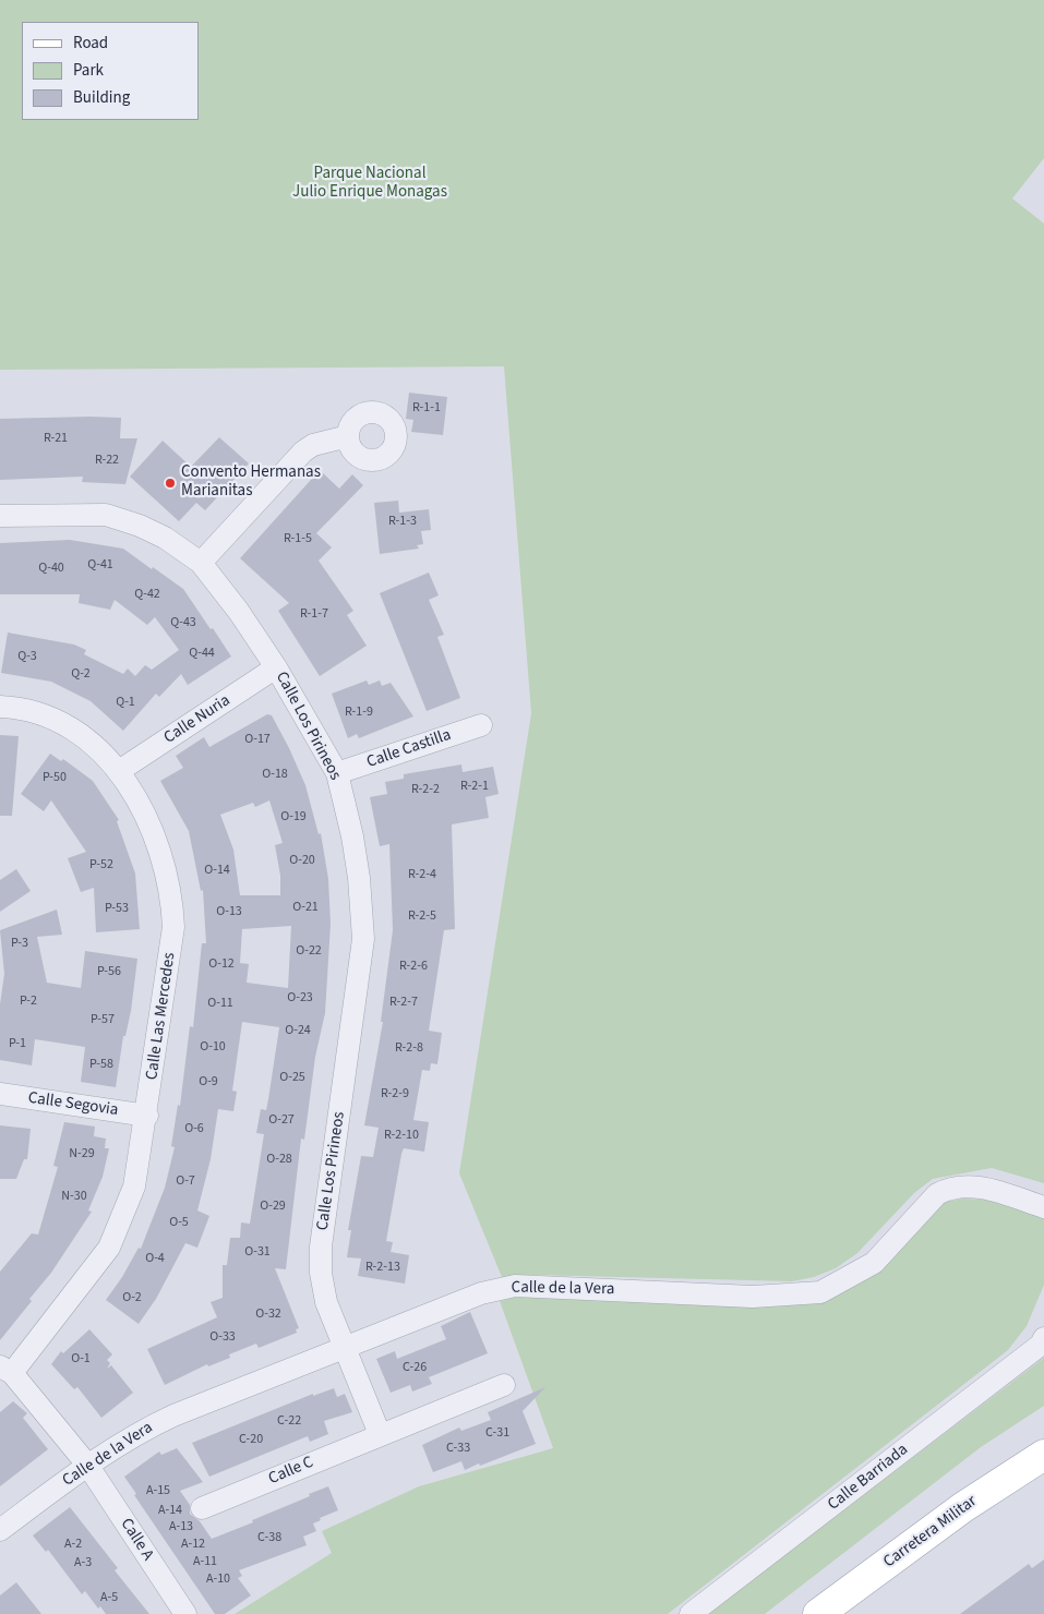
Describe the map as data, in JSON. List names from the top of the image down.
{
  "streets": {
    "main road": ["Carretera Militar"],
    "street": [
      "Calle Nuria",
      "Calle Los Pirineos",
      "Calle Castilla",
      "Calle Las Mercedes",
      "Calle Segovia",
      "Calle de la Vera",
      "Calle C",
      "Calle Barriada",
      "Calle A"
    ]
  },
  "crossings": [
    ["Calle Nuria", "Calle Los Pirineos"],
    ["Calle Nuria", "Calle Las Mercedes"],
    ["Calle Los Pirineos", "Calle Castilla"],
    ["Calle Los Pirineos", "Calle de la Vera"],
    ["Calle Las Mercedes", "Calle Segovia"],
    ["Calle Las Mercedes", "Calle A"],
    ["Calle de la Vera", "Calle A"]
  ],
  "parks": ["Parque Nacional Julio Enrique Monagas"],
  "places": ["Convento Hermanas Marianitas"],
  "house_numbers": [
    "R-1-1",
    "R-21",
    "R-22",
    "R-1-3",
    "R-1-5",
    "Q-41",
    "Q-40",
    "Q-42",
    "R-1-7",
    "Q-43",
    "Q-44",
    "Q-3",
    "Q-2",
    "Q-1",
    "R-1-9",
    "O-17",
    "O-18",
    "P-50",
    "R-2-1",
    "R-2-2",
    "O-19",
    "O-20",
    "P-52",
    "O-14",
    "R-2-4",
    "O-21",
    "P-53",
    "O-13",
    "R-2-5",
    "P-3",
    "O-22",
    "O-12",
    "R-2-6",
    "P-56",
    "O-23",
    "P-2",
    "R-2-7",
    "O-11",
    "P-57",
    "O-24",
    "P-1",
    "O-10",
    "R-2-8",
    "P-58",
    "O-25",
    "O-9",
    "R-2-9",
    "O-27",
    "O-6",
    "R-2-10",
    "N-29",
    "O-28",
    "O-7",
    "N-30",
    "O-29",
    "O-5",
    "O-31",
    "O-4",
    "R-2-13",
    "O-2",
    "O-32",
    "O-33",
    "O-1",
    "C-26",
    "C-22",
    "C-31",
    "C-20",
    "C-33",
    "A-15",
    "A-14",
    "A-13",
    "C-38",
    "A-2",
    "A-12",
    "A-11",
    "A-3",
    "A-10",
    "A-5"
  ],
  "legend": ["Road", "Park", "Building"]
}
